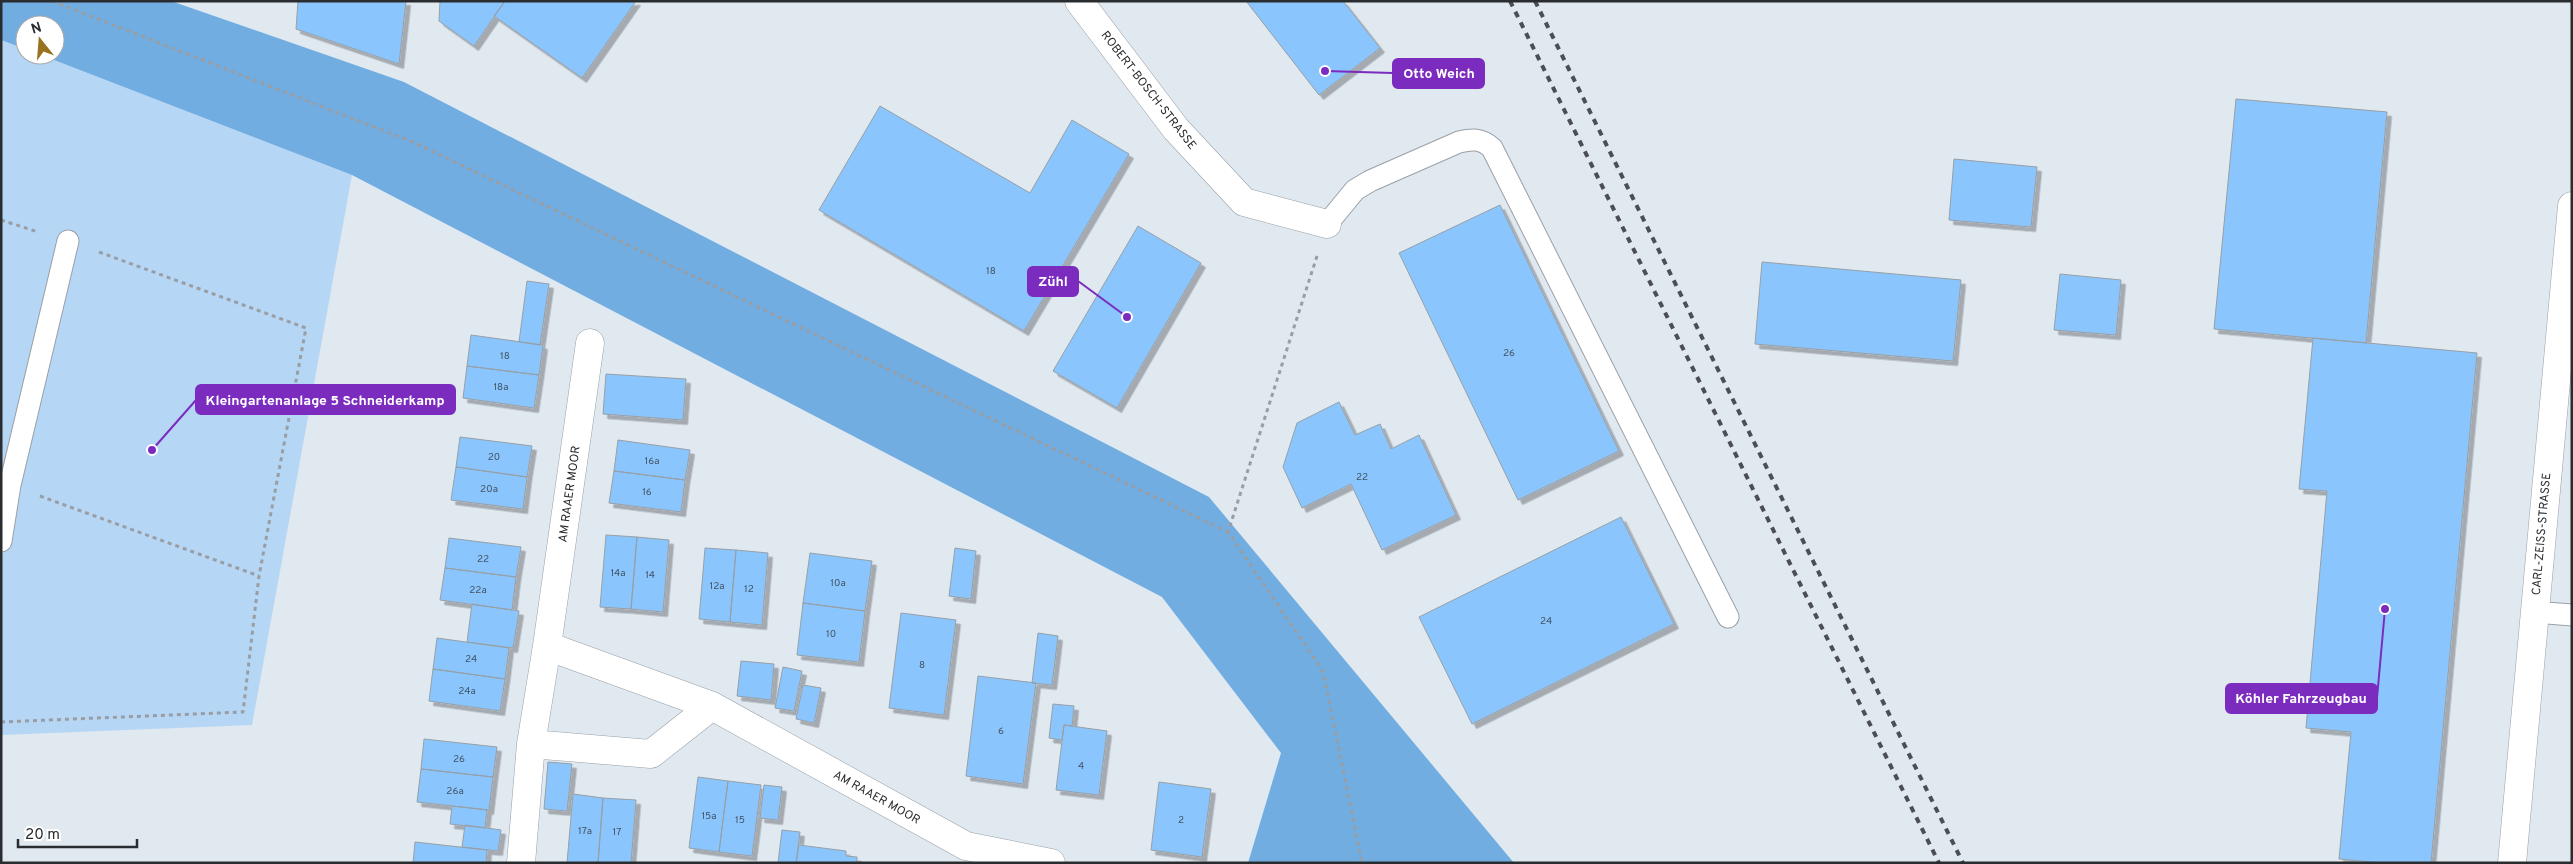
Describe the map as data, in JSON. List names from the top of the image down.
{
  "streets": {
    "street": ["ROBERT-BOSCH-STRASSE", "AM RAAER MOOR", "CARL-ZEISS-STRASSE"]
  },
  "places": [
    "Otto Weich",
    "Zühl",
    "Kleingartenanlage 5 Schneiderkamp",
    "Köhler Fahrzeugbau"
  ],
  "house_numbers": [
    "18",
    "26",
    "18",
    "18a",
    "20",
    "16a",
    "22",
    "20a",
    "16",
    "22",
    "14a",
    "14",
    "10a",
    "12a",
    "12",
    "22a",
    "24",
    "10",
    "24",
    "8",
    "24a",
    "6",
    "26",
    "4",
    "26a",
    "15a",
    "15",
    "2",
    "17a",
    "17"
  ],
  "scale_bar": "20 m",
  "north": "top"
}
